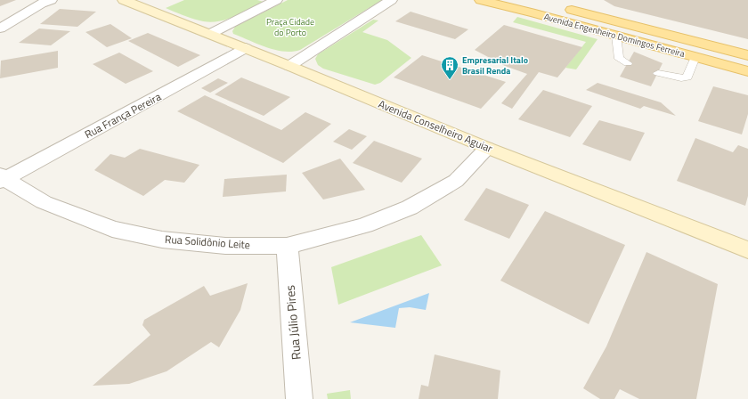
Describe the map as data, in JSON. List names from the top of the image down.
{
  "streets": {
    "main road": ["Avenida Engenheiro Domingos Ferreira", "Avenida Conselheiro Aguiar"],
    "street": ["Rua França Pereira", "Rua Solidônio Leite", "Rua Júlio Pires"]
  },
  "crossings": [
    ["Rua França Pereira", "Avenida Conselheiro Aguiar"],
    ["Rua França Pereira", "Rua Solidônio Leite"],
    ["Avenida Conselheiro Aguiar", "Rua Solidônio Leite"],
    ["Rua Solidônio Leite", "Rua Júlio Pires"]
  ],
  "parks": ["Praça Cidade do Porto"],
  "places": {
    "building": ["Empresarial Italo Brasil Renda"]
  }
}
